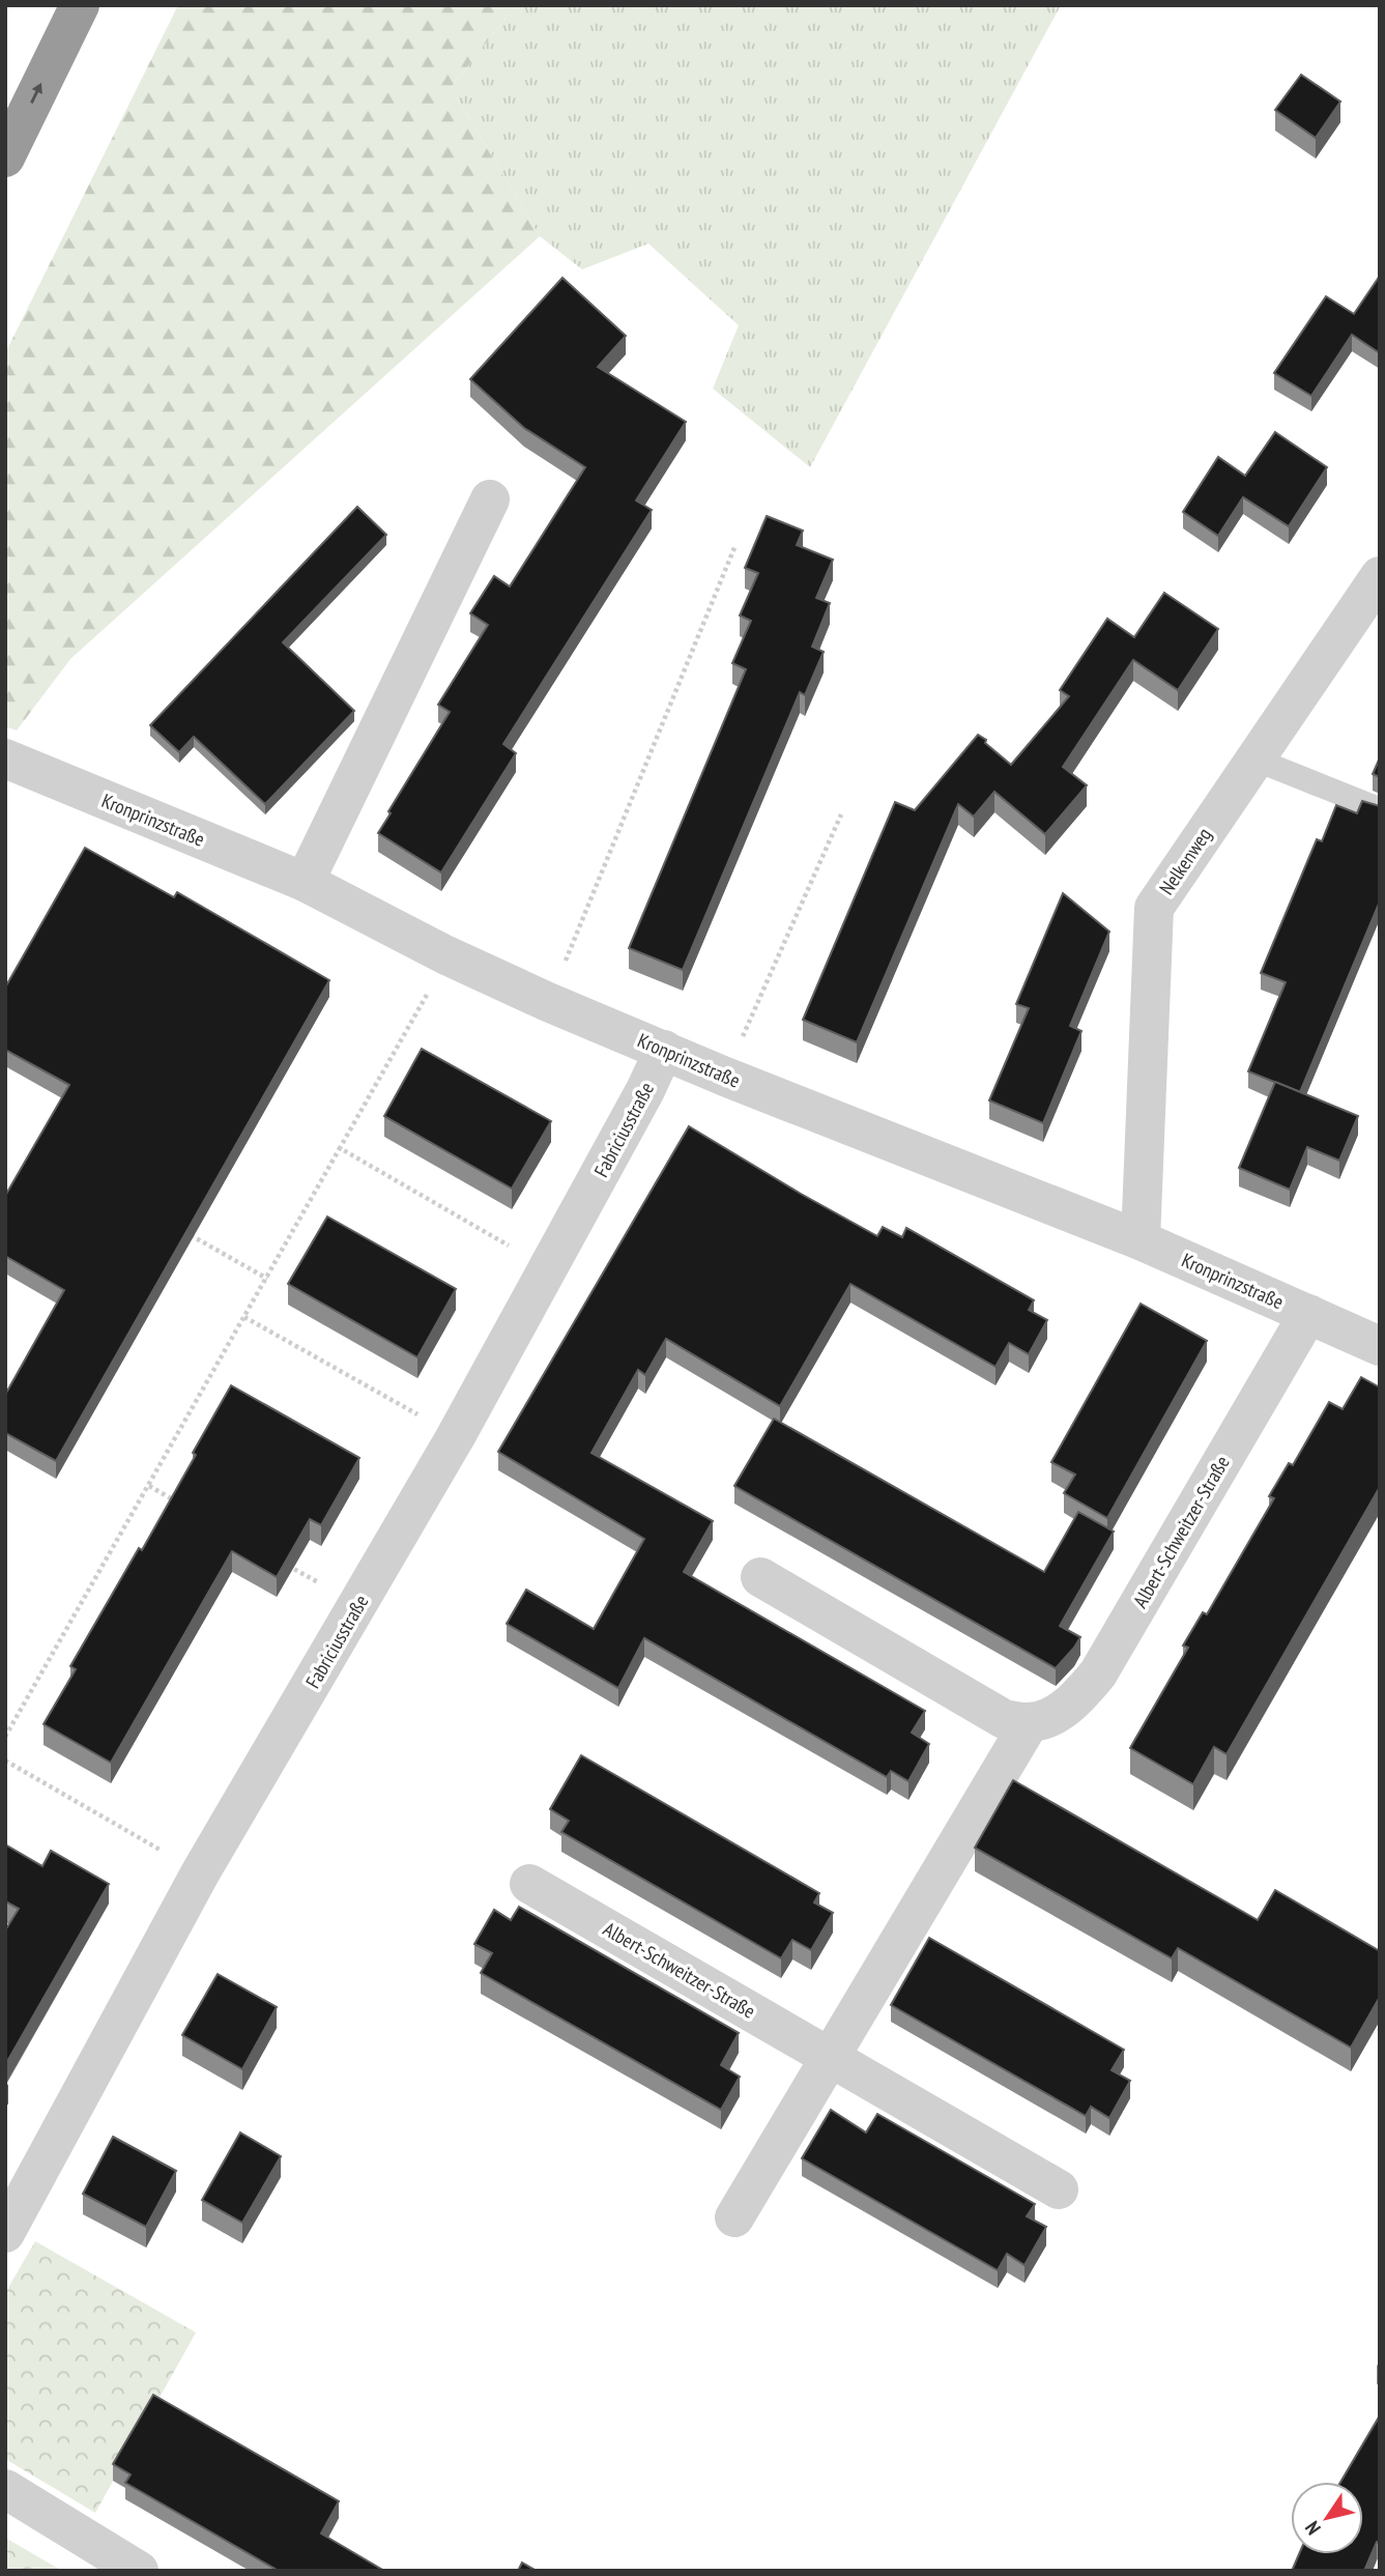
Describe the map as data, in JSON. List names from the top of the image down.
{
  "streets": {
    "street": [
      "Kronprinzstraße",
      "Nelkenweg",
      "Fabriciusstraße",
      "Albert-Schweitzer-Straße"
    ]
  },
  "crossings": [
    ["Kronprinzstraße", "Nelkenweg"],
    ["Kronprinzstraße", "Fabriciusstraße"],
    ["Kronprinzstraße", "Albert-Schweitzer-Straße"]
  ],
  "north": "bottom left"
}
